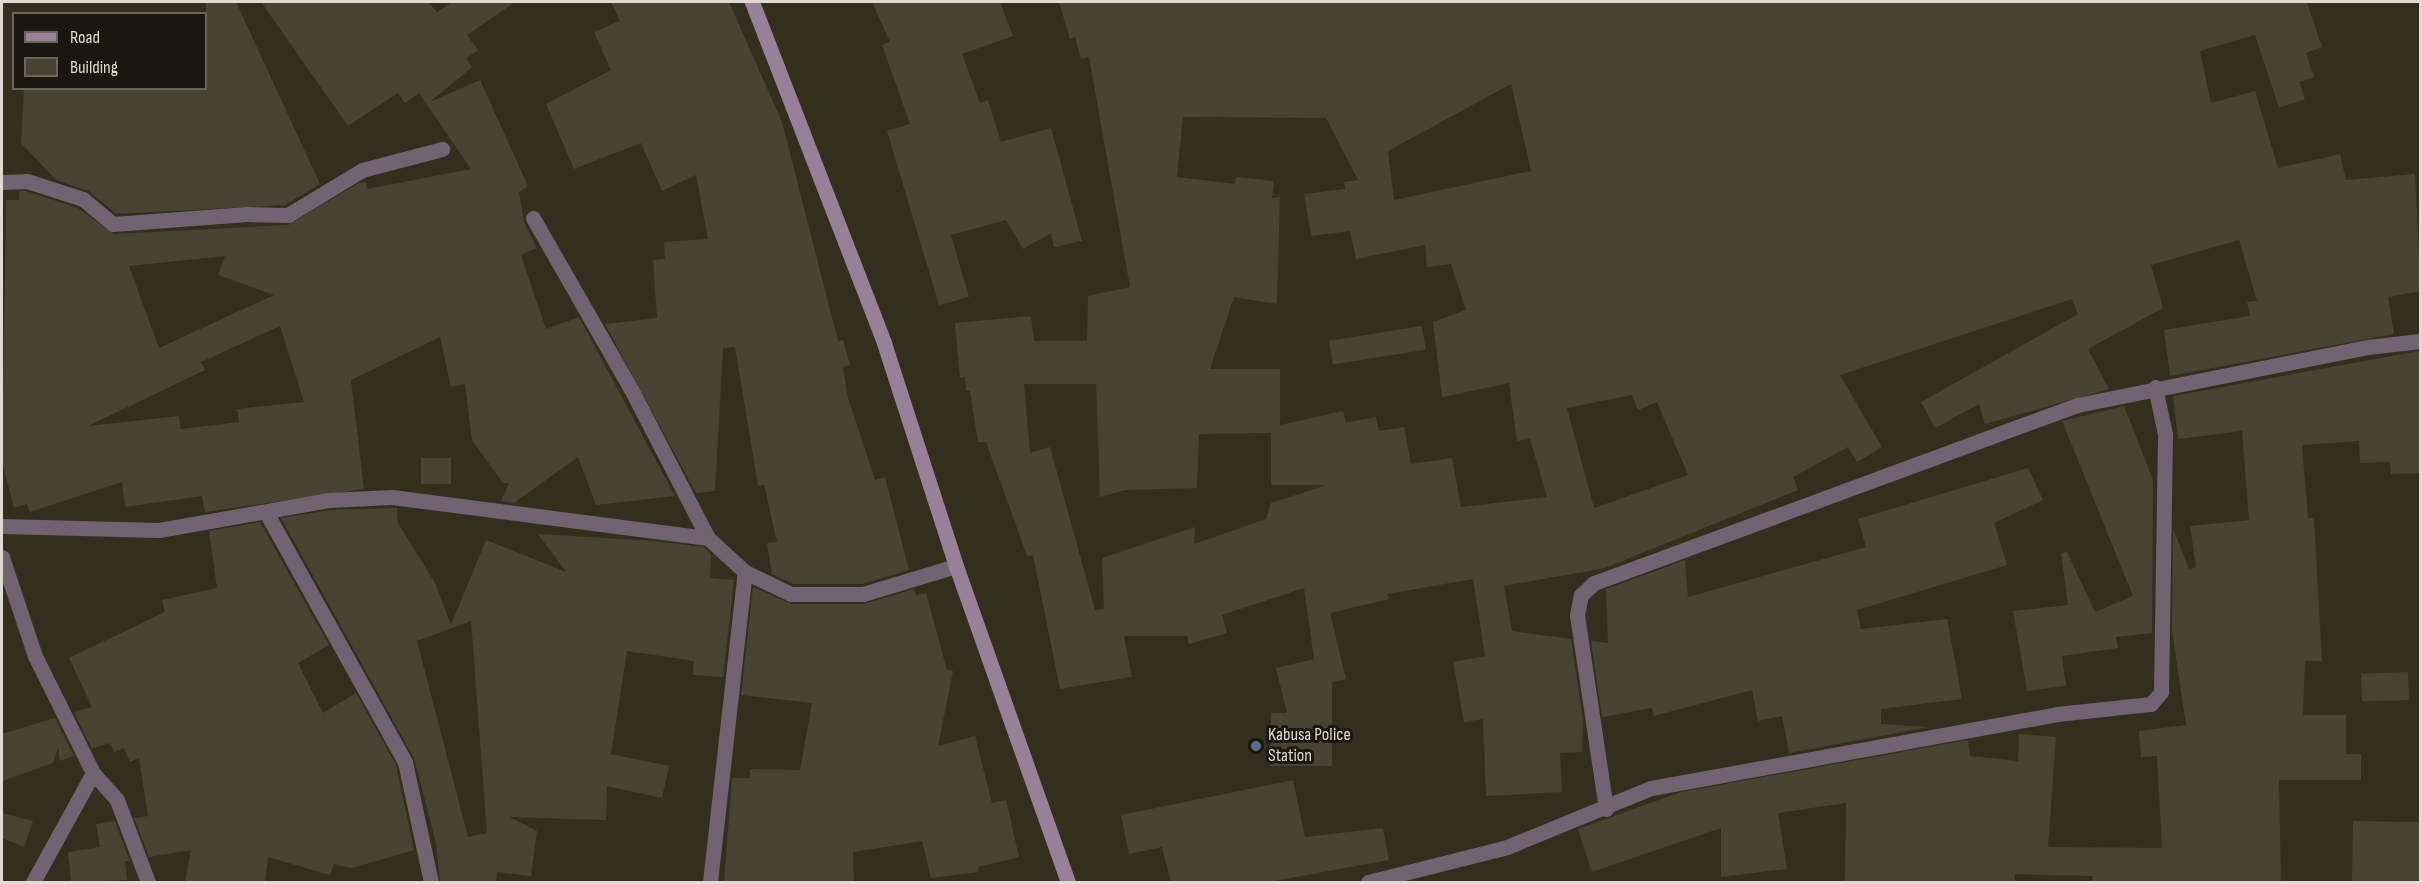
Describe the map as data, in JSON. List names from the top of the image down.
{
  "places": ["Kabusa Police Station"],
  "legend": ["Road", "Building"]
}
